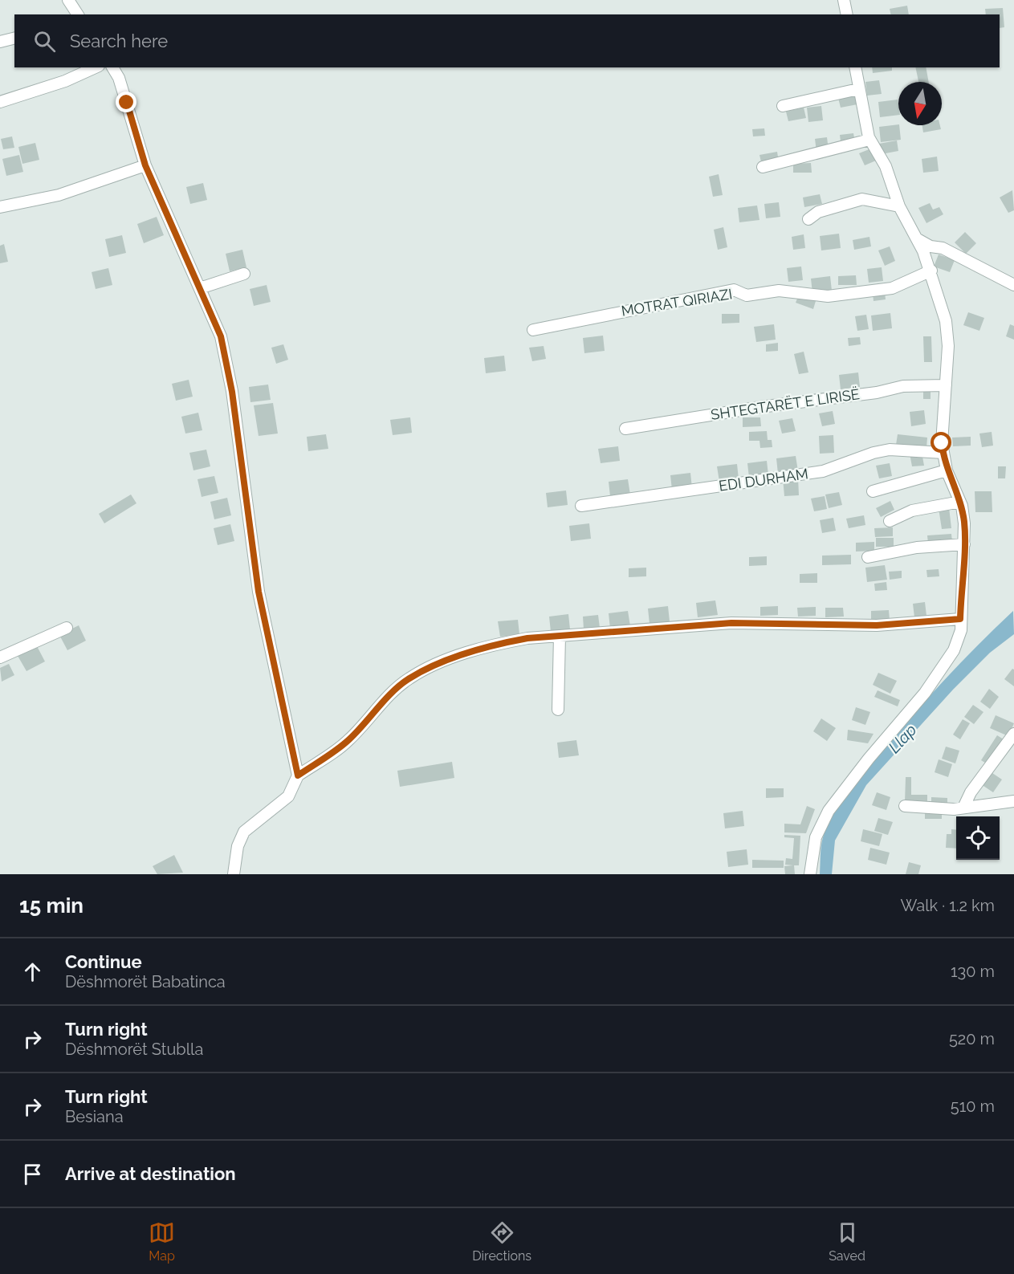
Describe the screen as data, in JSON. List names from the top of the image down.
{
  "streets": {
    "street": ["MOTRAT QIRIAZI", "SHTEGTARËT E LIRISË", "EDI DURHAM"]
  },
  "water": ["Llap"],
  "north": "bottom",
  "page": {
    "search": "Search here",
    "heading": ["15 min", "Walk · 1.2 km"],
    "list": [
      ["Continue", "Dëshmorët Babatinca", "130 m"],
      ["Turn right", "Dëshmorët Stublla", "520 m"],
      ["Turn right", "Besiana", "510 m"],
      "Arrive at destination"
    ],
    "nav": ["Map", "Directions", "Saved"]
  }
}
